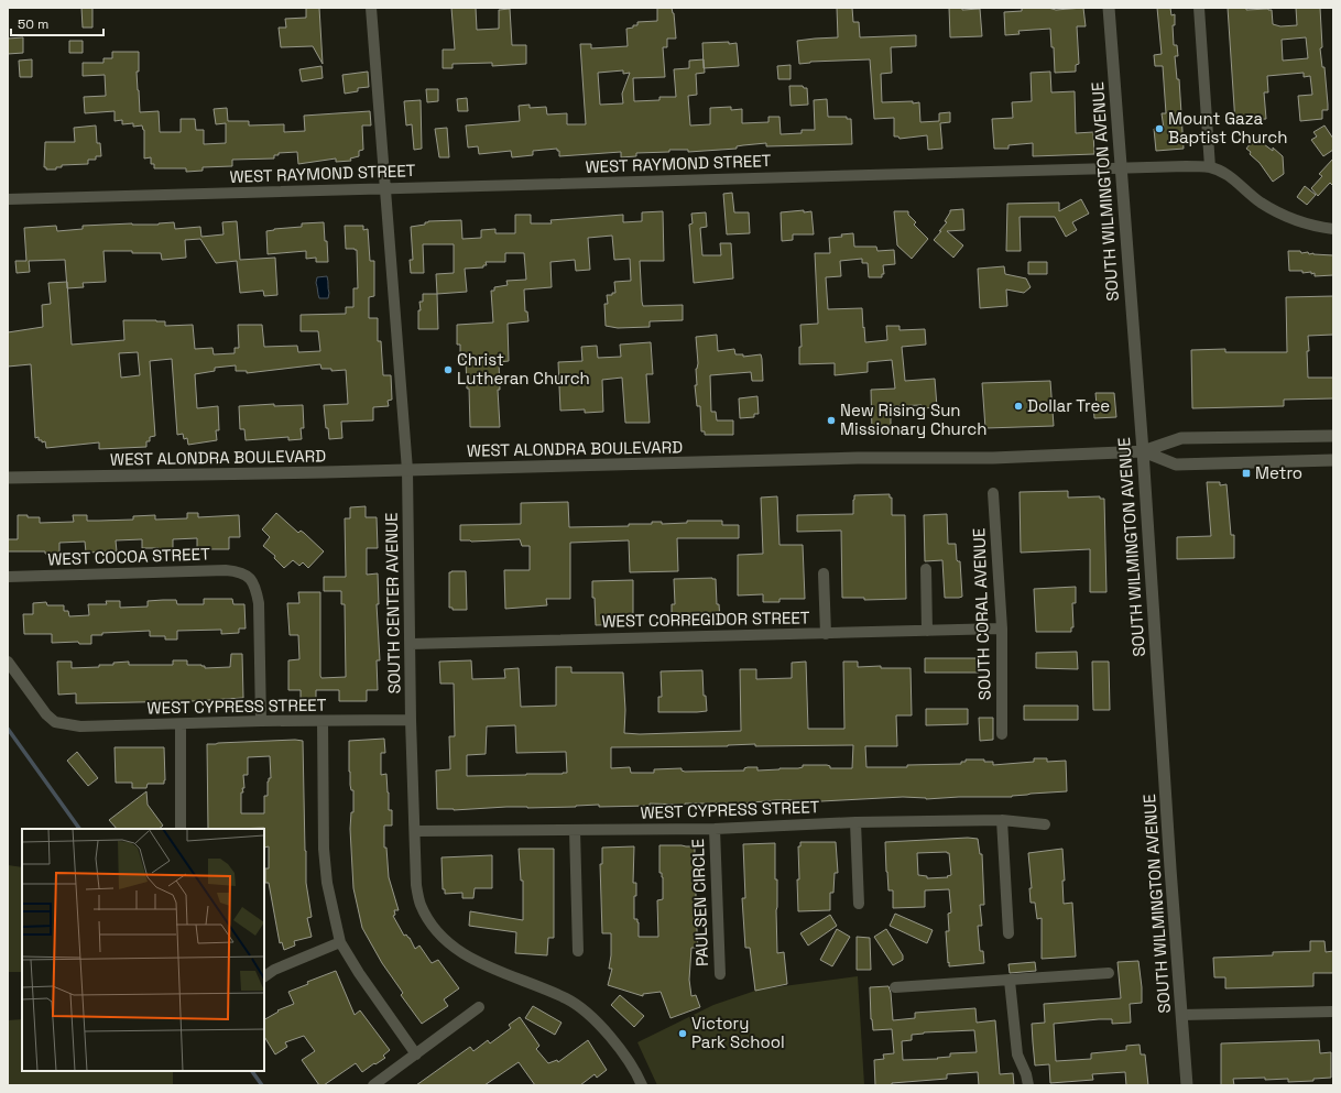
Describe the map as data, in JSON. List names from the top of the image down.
{
  "streets": {
    "main road": ["SOUTH WILMINGTON AVENUE", "WEST ALONDRA BOULEVARD"],
    "street": [
      "WEST RAYMOND STREET",
      "WEST COCOA STREET",
      "SOUTH CENTER AVENUE",
      "SOUTH CORAL AVENUE",
      "WEST CORREGIDOR STREET",
      "WEST CYPRESS STREET",
      "PAULSEN CIRCLE"
    ]
  },
  "crossings": [
    ["WEST RAYMOND STREET", "SOUTH WILMINGTON AVENUE"],
    ["WEST RAYMOND STREET", "SOUTH CENTER AVENUE"],
    ["SOUTH WILMINGTON AVENUE", "WEST ALONDRA BOULEVARD"],
    ["WEST ALONDRA BOULEVARD", "SOUTH CENTER AVENUE"],
    ["WEST COCOA STREET", "WEST CYPRESS STREET"],
    ["SOUTH CENTER AVENUE", "WEST CORREGIDOR STREET"],
    ["SOUTH CENTER AVENUE", "WEST CYPRESS STREET"],
    ["SOUTH CORAL AVENUE", "WEST CORREGIDOR STREET"],
    ["WEST CYPRESS STREET", "PAULSEN CIRCLE"]
  ],
  "places": {
    "other": [
      "Mount Gaza Baptist Church",
      "Christ Lutheran Church",
      "Dollar Tree",
      "New Rising Sun Missionary Church",
      "Victory Park School"
    ],
    "transit": ["Metro"]
  },
  "scale_bar": "50 m"
}
